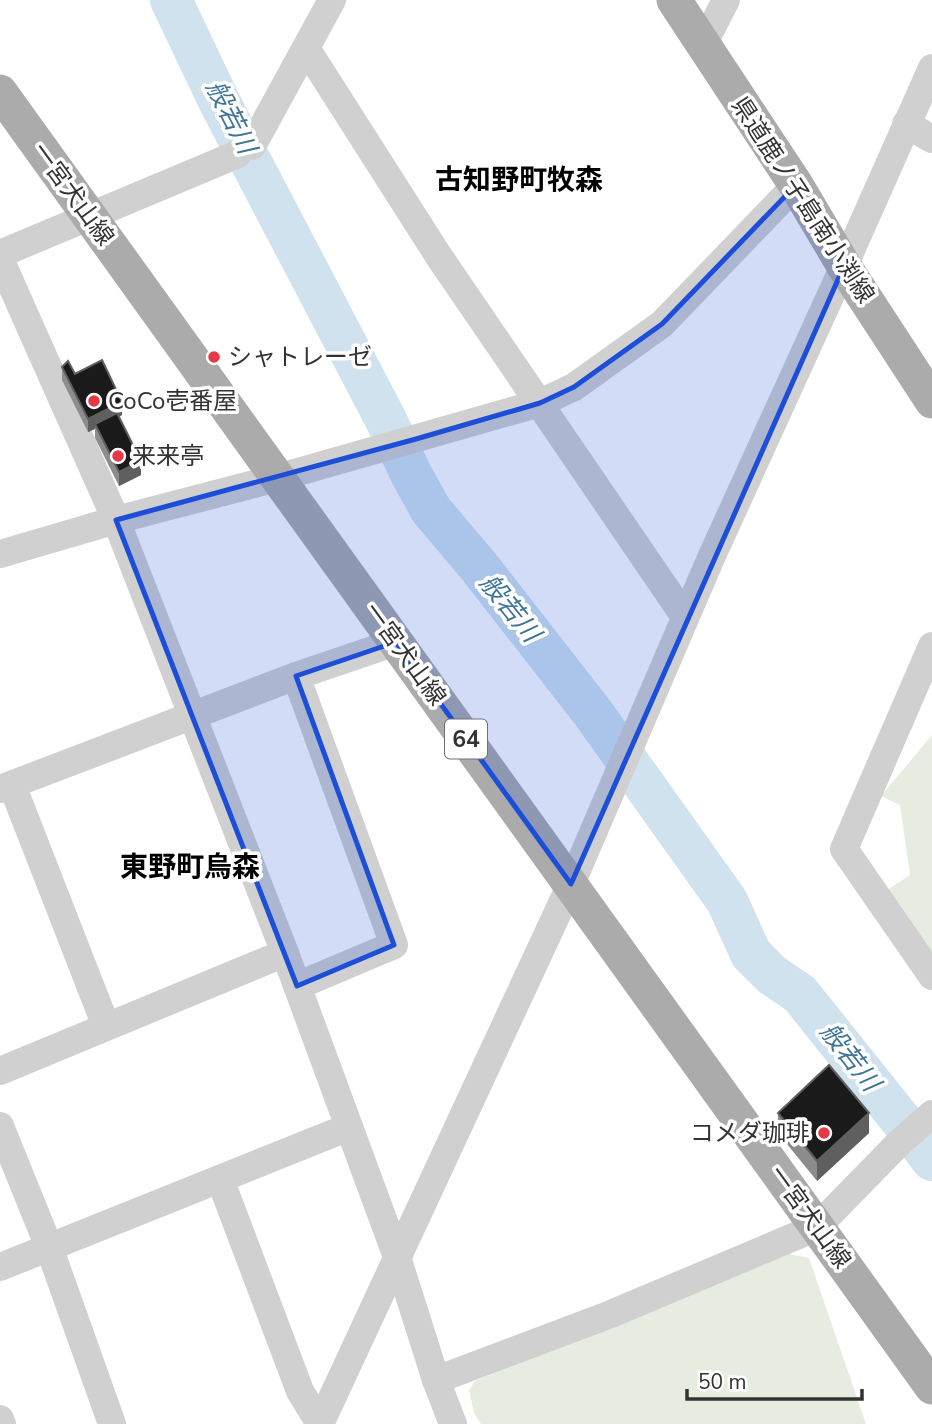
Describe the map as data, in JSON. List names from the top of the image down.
{
  "streets": {
    "main road": ["一宮犬山線", "県道鹿ノ子島南小渕線", "64"]
  },
  "districts": ["古知野町牧森", "東野町烏森"],
  "water": ["般若川"],
  "places": [
    "シャトレーゼ",
    "CoCo壱番屋",
    "来来亭",
    "コメダ珈琲"
  ],
  "scale_bar": "50 m"
}
